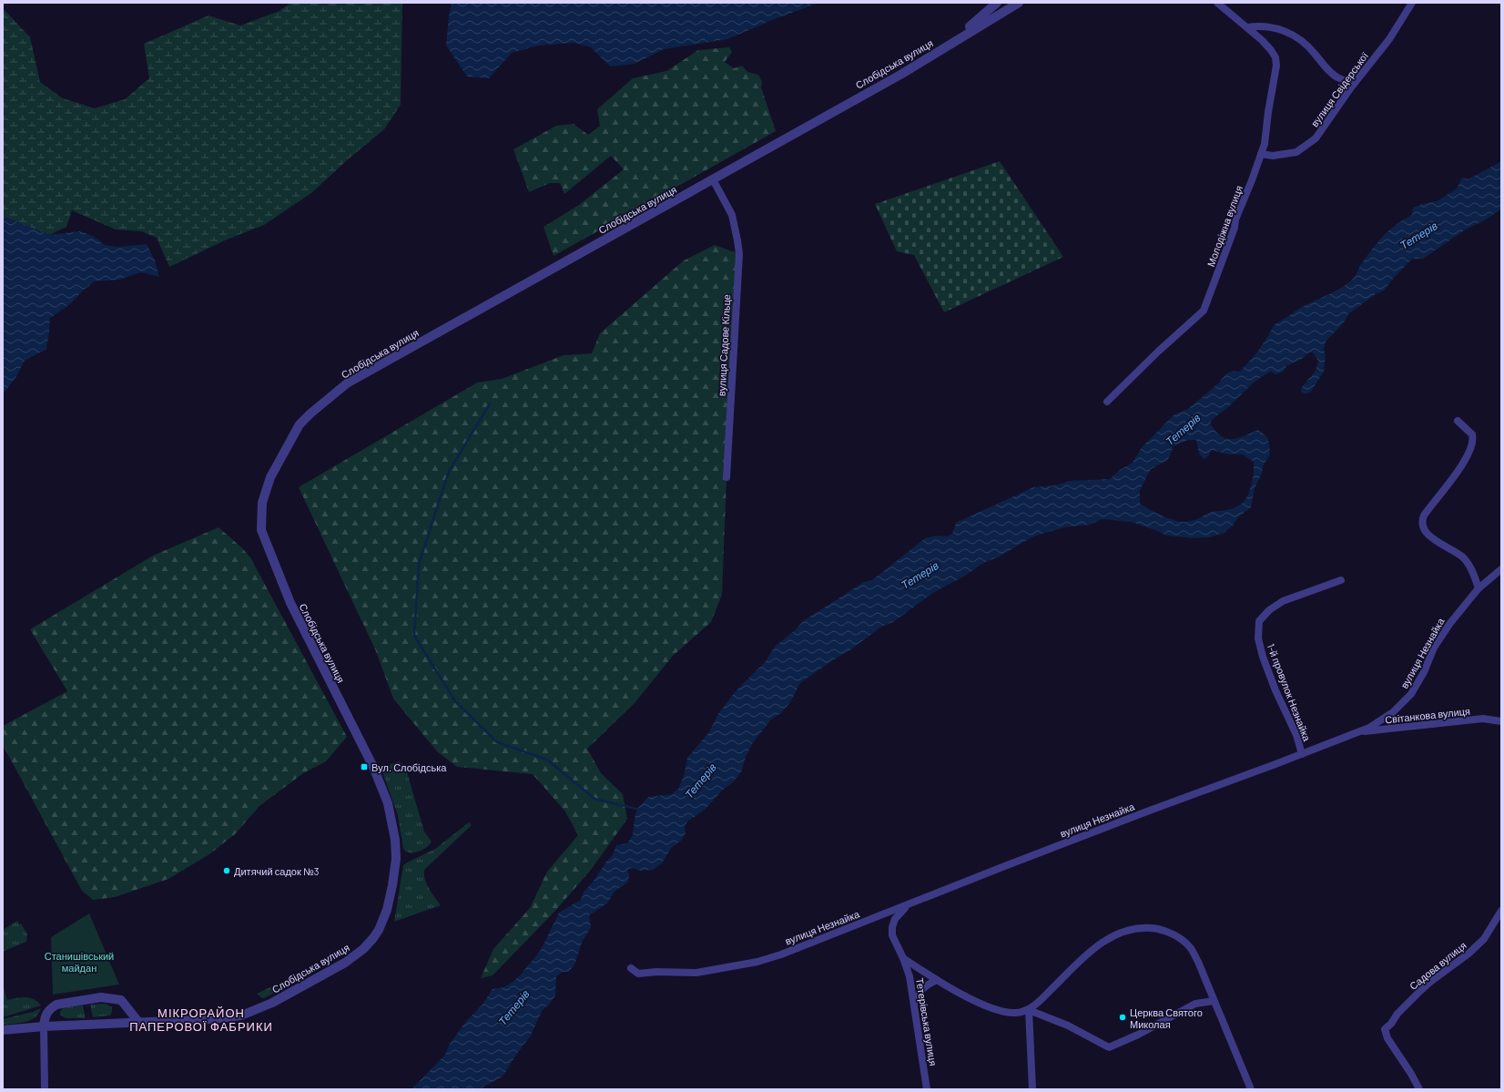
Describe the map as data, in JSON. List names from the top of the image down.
{
  "streets": {
    "street": [
      "Слобідська вулиця",
      "вулиця Свідерської",
      "Молодіжна вулиця",
      "вулиця Садове Кільце",
      "вулиця Незнайка",
      "1-й провулок Незнайка",
      "Світанкова вулиця",
      "Садова вулиця",
      "Тетерівська вулиця"
    ]
  },
  "crossings": [
    ["Слобідська вулиця", "вулиця Садове Кільце"],
    ["вулиця Свідерської", "Молодіжна вулиця"],
    ["вулиця Незнайка", "1-й провулок Незнайка"],
    ["вулиця Незнайка", "Світанкова вулиця"],
    ["вулиця Незнайка", "Тетерівська вулиця"]
  ],
  "districts": ["МІКРОРАЙОН ПАПЕРОВОЇ ФАБРИКИ"],
  "water": ["Тетерів"],
  "parks": ["Станишівський майдан"],
  "places": {
    "transit": ["Вул. Слобідська"],
    "other": ["Дитячий садок №3", "Церква Святого Миколая"]
  }
}
